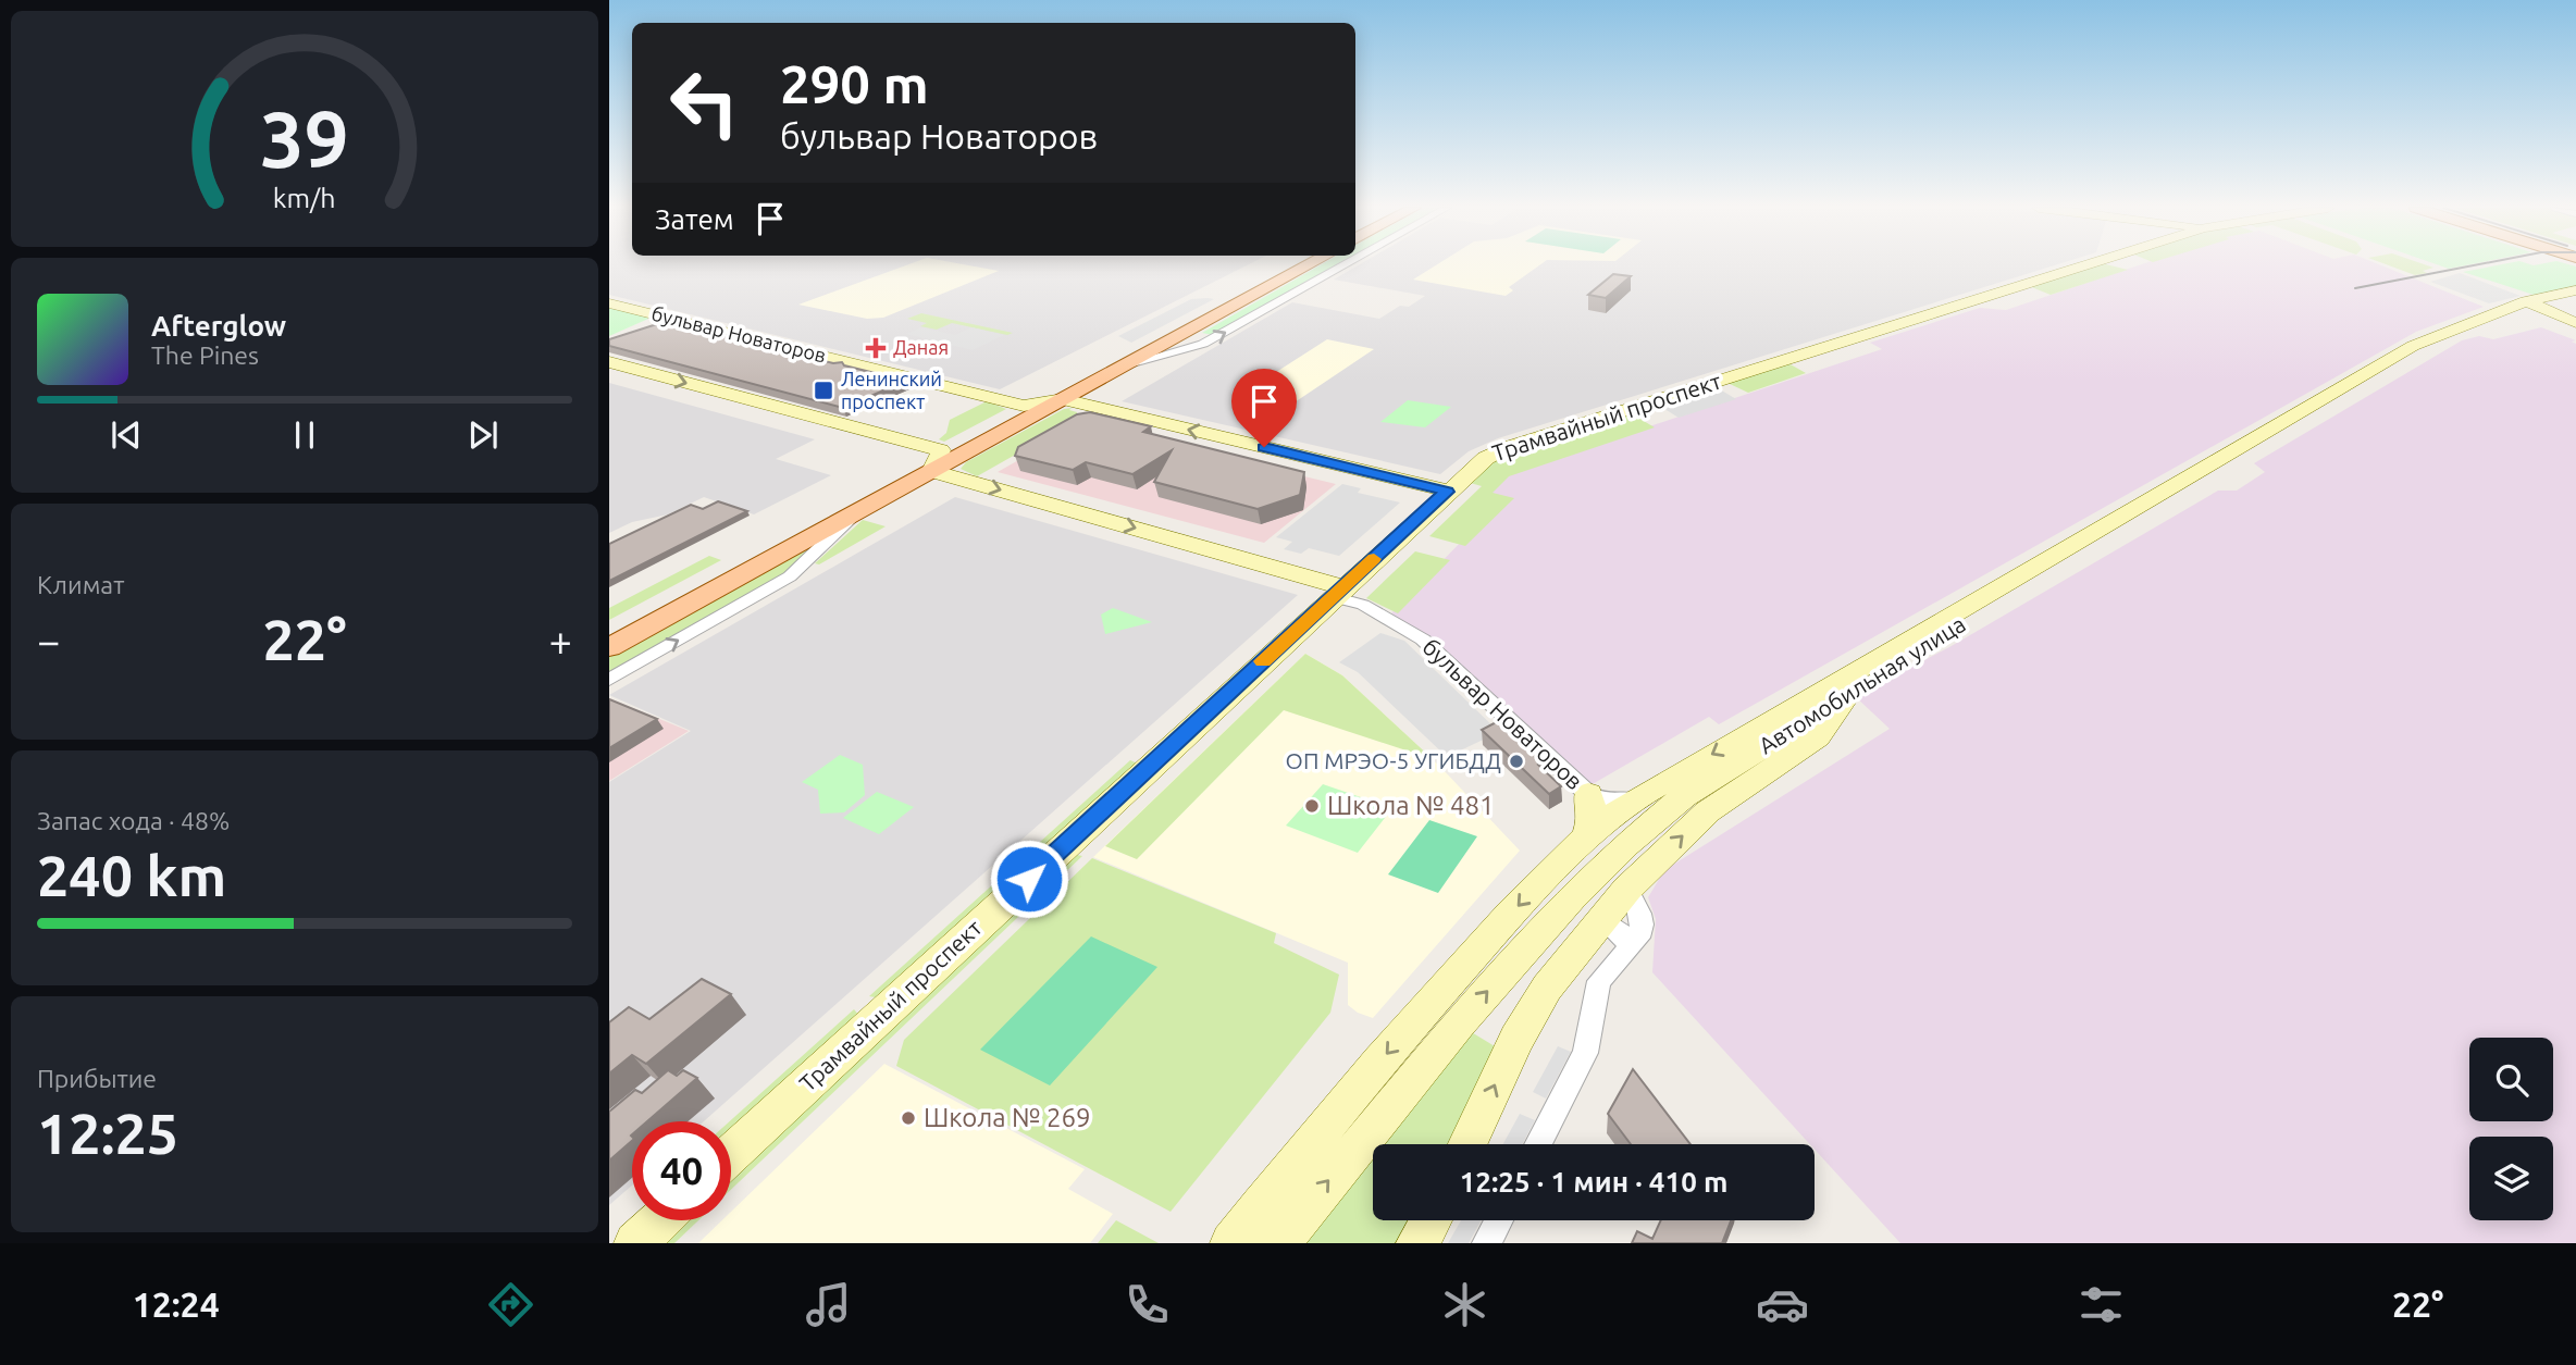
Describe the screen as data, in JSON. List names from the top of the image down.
{
  "streets": {
    "main road": ["бульвар Новаторов", "Трамвайный проспект", "Автомобильная улица"]
  },
  "crossings": [
    ["бульвар Новаторов", "Трамвайный проспект"]
  ],
  "places": {
    "health": ["Даная"],
    "transit": ["Ленинский проспект"],
    "other": ["ОП МРЭО-5 УГИБДД", "Школа № 481", "Школа № 269"]
  },
  "page": {
    "turn": ["290 m", "бульвар Новаторов"],
    "then": "Затем",
    "song": ["Afterglow", "The Pines"],
    "tile": [
      "Климат",
      ["Запас хода · 48%", "240 km"],
      ["Прибытие", "12:25"]
    ],
    "heat": ["−", "22°", "+"],
    "limit": "40",
    "trip": "12:25 · 1 мин · 410 m",
    "tabs": ["12:24", "22°"],
    "gauge": ["39", "km/h"]
  }
}
